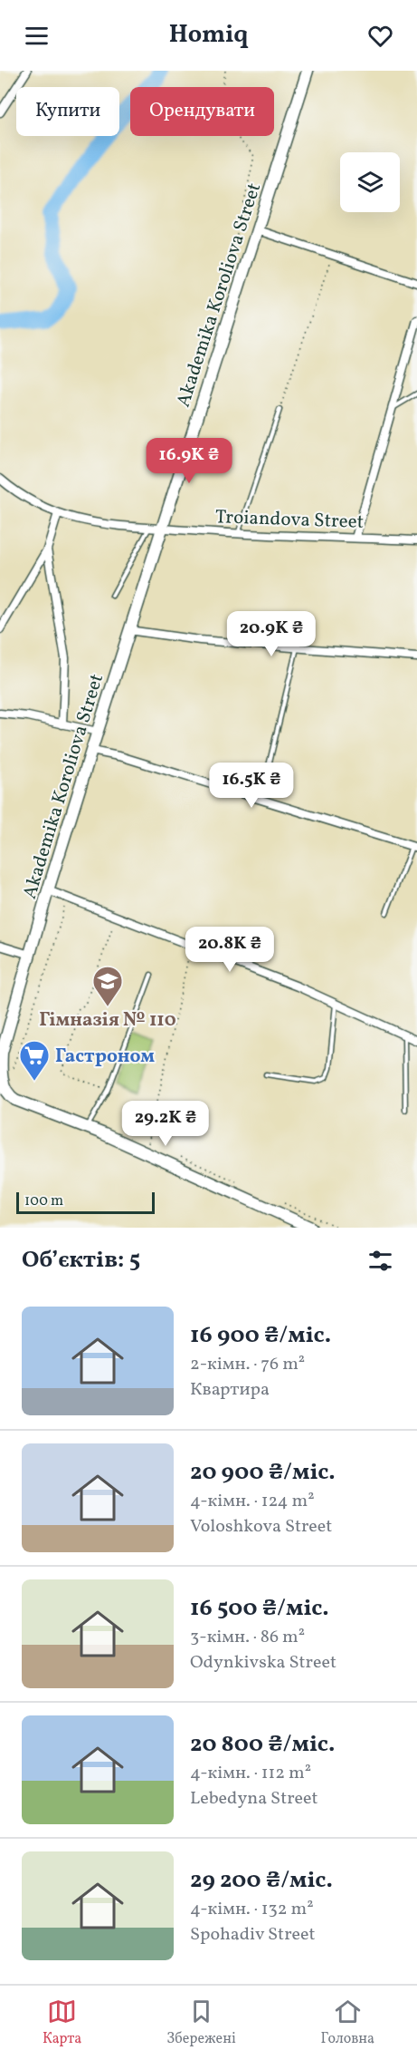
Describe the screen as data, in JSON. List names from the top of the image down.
{
  "streets": {
    "main road": ["Akademika Koroliova Street"],
    "street": ["Troiandova Street"]
  },
  "crossings": [
    ["Akademika Koroliova Street", "Troiandova Street"]
  ],
  "places": {
    "school or university": ["Гімназія № 110"],
    "supermarket": ["Гастроном"]
  },
  "scale_bar": "100 m",
  "page": {
    "header": "Homiq",
    "chip": ["Купити", "Орендувати"],
    "price": [
      "16.9K ₴",
      "20.9K ₴",
      "16.5K ₴",
      "20.8K ₴",
      "29.2K ₴"
    ],
    "scale": "100 m",
    "heading": "Об’єктів: 5",
    "list": [
      {
        "name": "16 900 ₴/міс.",
        "note": "2-кімн. · 76 m² · Квартира"
      },
      {
        "name": "20 900 ₴/міс.",
        "note": "4-кімн. · 124 m² · Voloshkova Street"
      },
      {
        "name": "16 500 ₴/міс.",
        "note": "3-кімн. · 86 m² · Odynkivska Street"
      },
      {
        "name": "20 800 ₴/міс.",
        "note": "4-кімн. · 112 m² · Lebedyna Street"
      },
      {
        "name": "29 200 ₴/міс.",
        "note": "4-кімн. · 132 m² · Spohadiv Street"
      }
    ],
    "tabs": ["Карта", "Збережені", "Головна"]
  }
}
